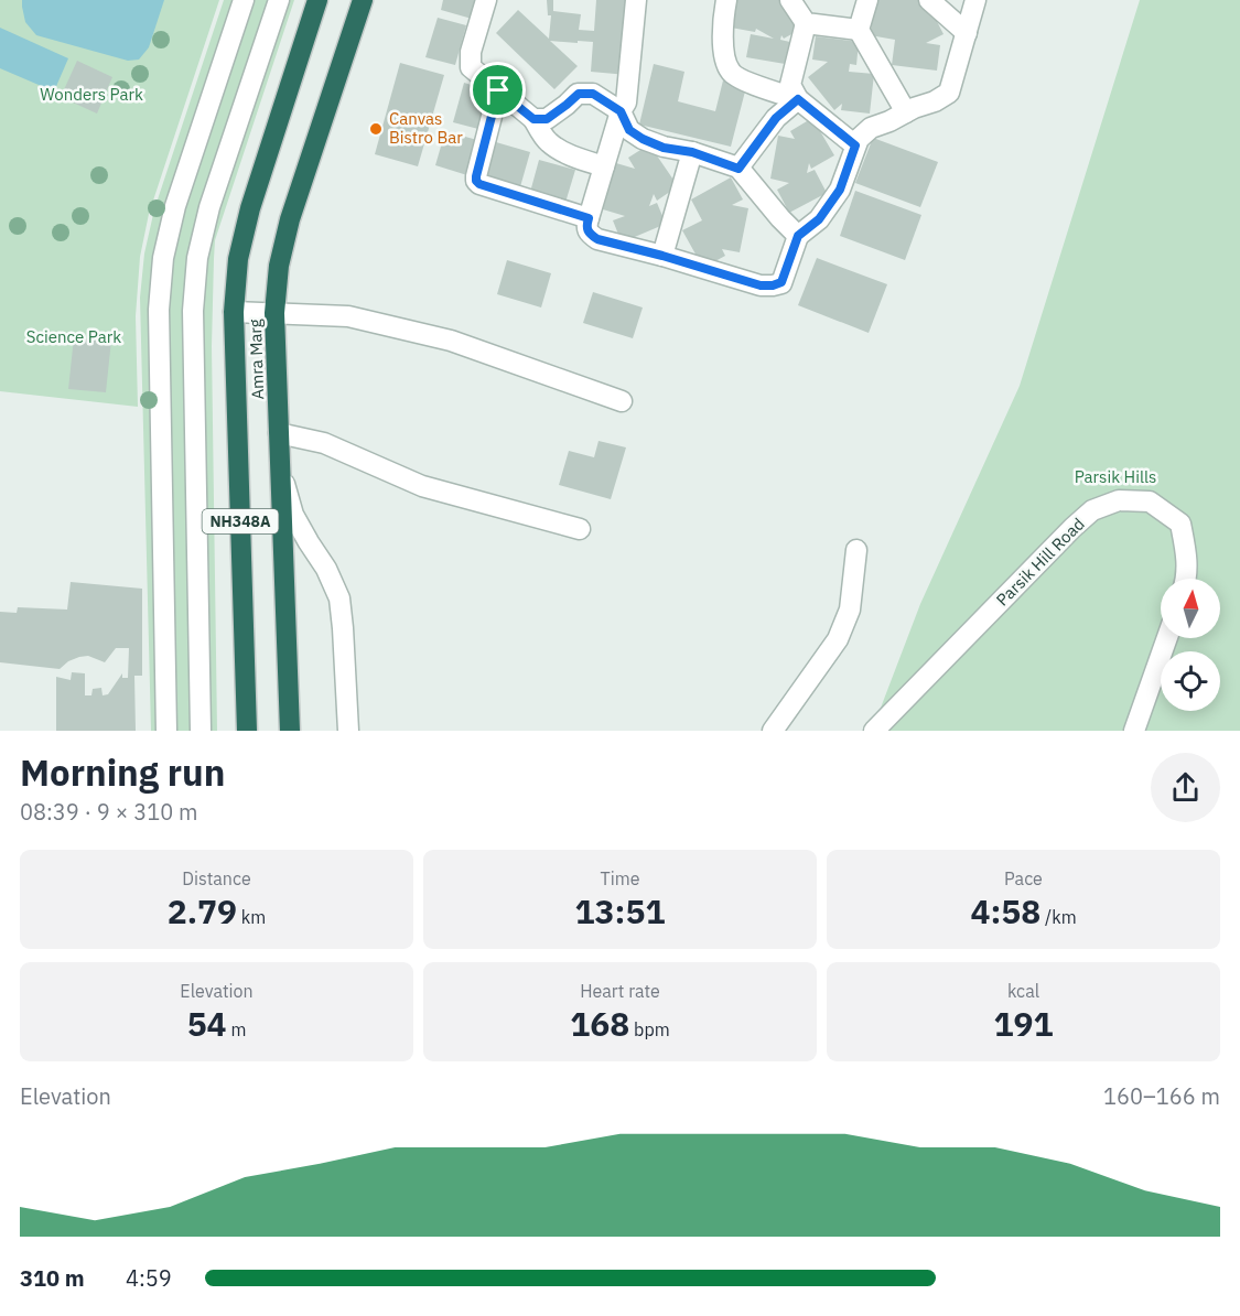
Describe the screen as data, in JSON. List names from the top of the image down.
{
  "streets": {
    "highway": ["Amra Marg", "NH348A"],
    "street": ["Parsik Hill Road"]
  },
  "parks": ["Wonders Park", "Science Park", "Parsik Hills"],
  "places": ["Canvas Bistro Bar"],
  "north": "top",
  "page": {
    "heading": ["Morning run", "08:39 · 9 × 310 m"],
    "stats": [
      ["Distance", "2.79 km"],
      ["Time", "13:51"],
      ["Pace", "4:58 /km"],
      ["Elevation", "54 m"],
      ["Heart rate", "168 bpm"],
      ["kcal", "191"]
    ],
    "chart": ["Elevation", "160–166 m"],
    "list": [
      {
        "name": "310 m",
        "note": "4:59"
      }
    ]
  }
}
